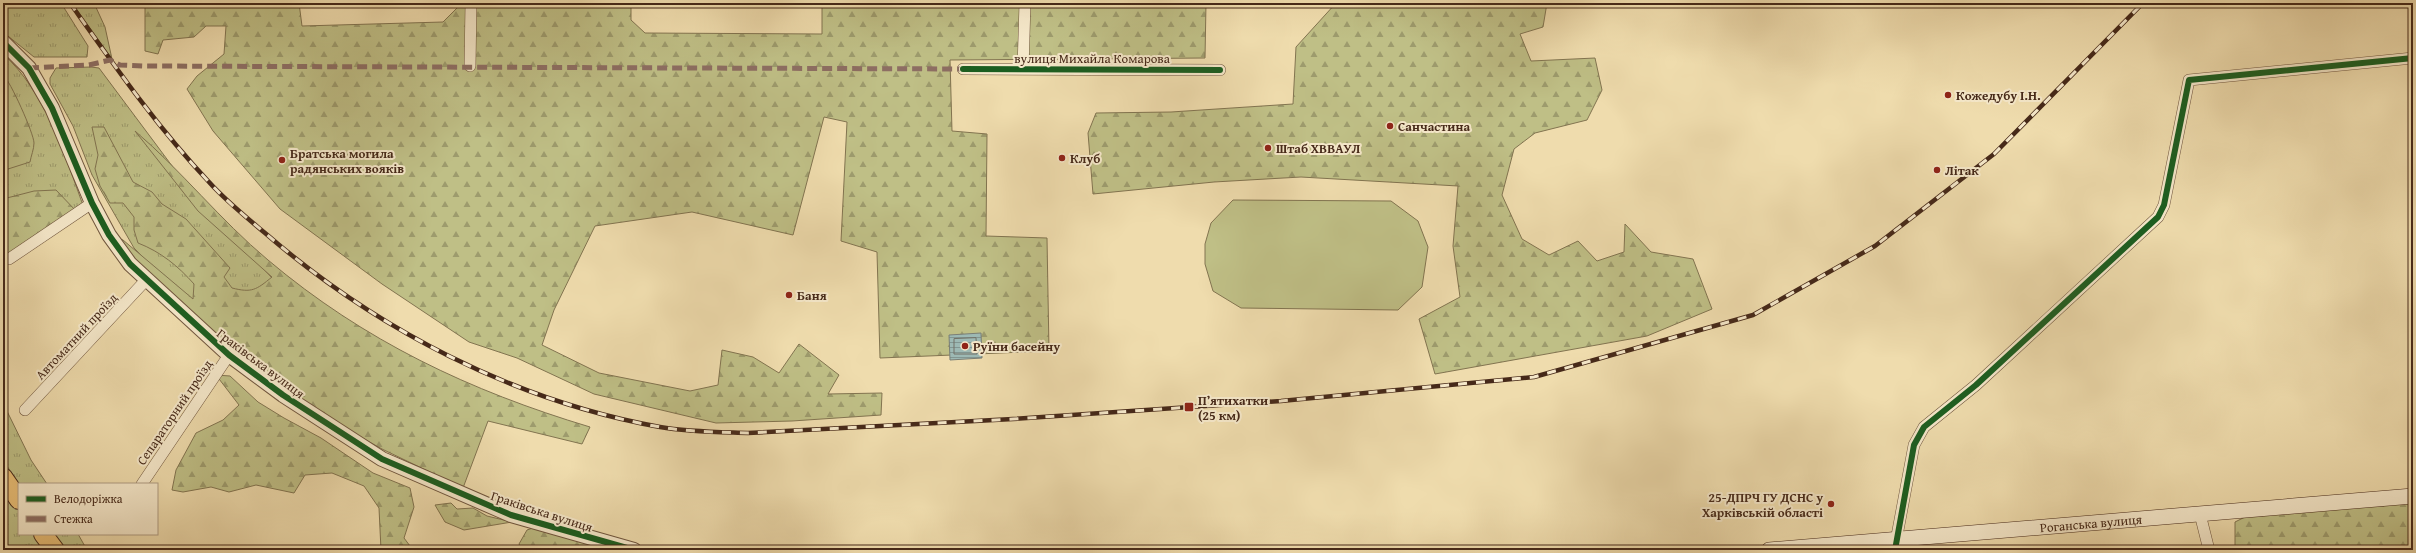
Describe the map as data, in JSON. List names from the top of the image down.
{
  "streets": {
    "main road": ["Роганська вулиця"],
    "street": [
      "вулиця Михайла Комарова",
      "Автоматний проїзд",
      "Граківська вулиця",
      "Сепараторний проїзд"
    ]
  },
  "crossings": [
    ["Автоматний проїзд", "Граківська вулиця"],
    ["Граківська вулиця", "Сепараторний проїзд"]
  ],
  "places": {
    "other": [
      "Кожедубу І.Н.",
      "Санчастина",
      "Штаб ХВВАУЛ",
      "Клуб",
      "Братська могила радянських вояків",
      "Літак",
      "Баня",
      "Руїни басейну",
      "25-ДПРЧ ГУ ДСНС у Харківській області"
    ],
    "transit": ["Пʼятихатки (25 км)"]
  },
  "legend": ["Велодоріжка", "Стежка"]
}
